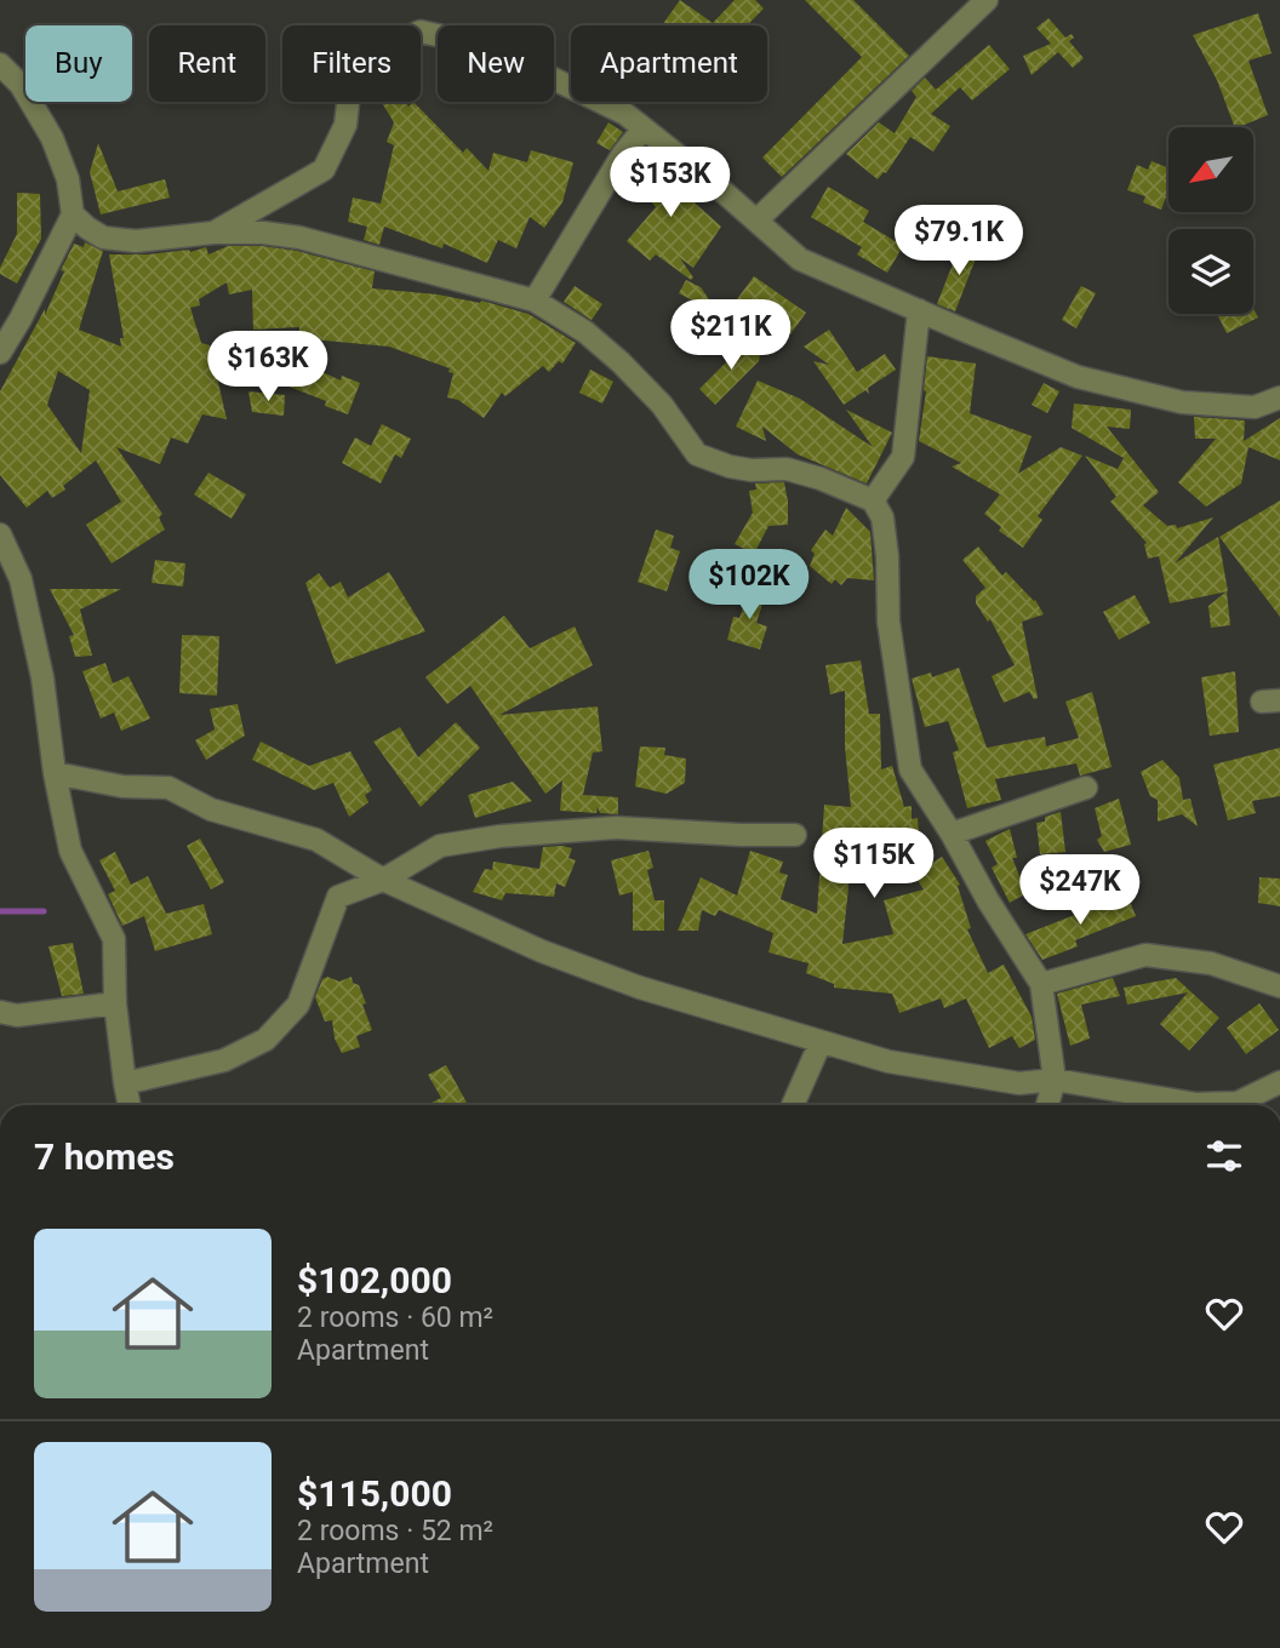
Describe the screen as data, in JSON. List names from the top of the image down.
{
  "north": "bottom left",
  "page": {
    "chip": [
      "Buy",
      "Rent",
      "Filters",
      "New",
      "Apartment"
    ],
    "price": [
      "$153K",
      "$79.1K",
      "$211K",
      "$163K",
      "$102K",
      "$115K",
      "$247K"
    ],
    "heading": "7 homes",
    "list": [
      {
        "name": "$102,000",
        "note": "2 rooms · 60 m² · Apartment"
      },
      {
        "name": "$115,000",
        "note": "2 rooms · 52 m² · Apartment"
      }
    ]
  }
}
